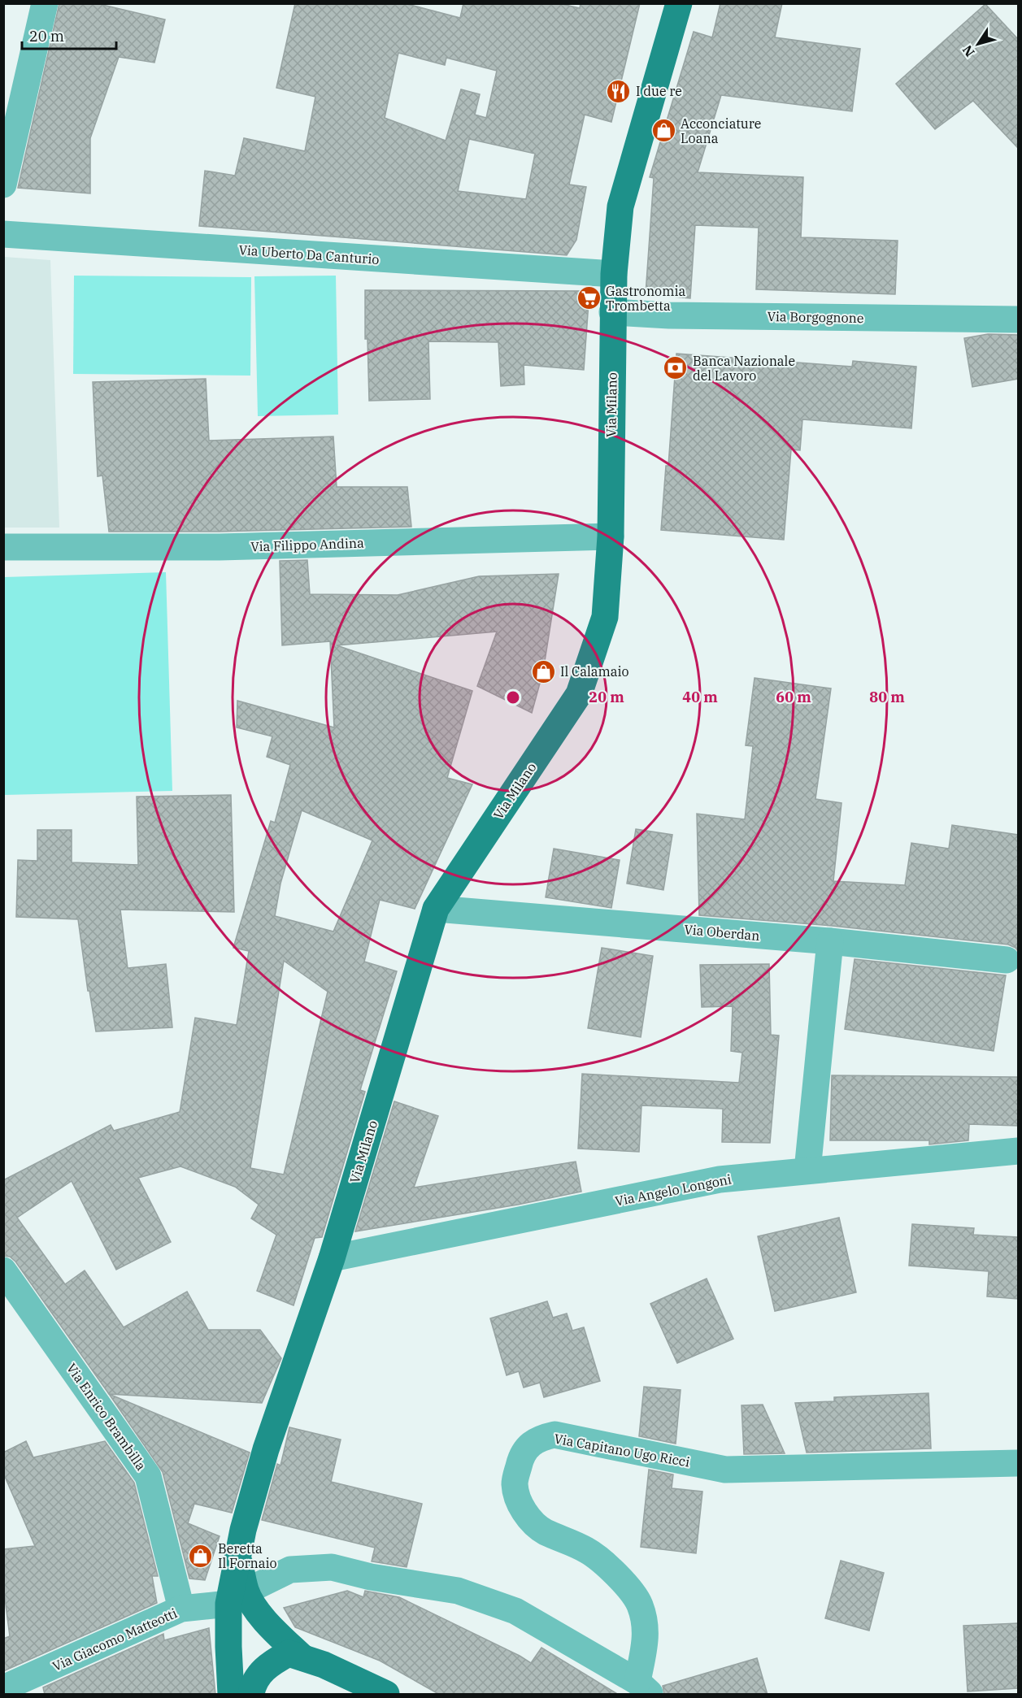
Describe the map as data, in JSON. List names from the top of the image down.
{
  "streets": {
    "main road": ["Via Milano"],
    "street": [
      "Via Uberto Da Canturio",
      "Via Borgognone",
      "Via Filippo Andina",
      "Via Oberdan",
      "Via Angelo Longoni",
      "Via Enrico Brambilla",
      "Via Capitano Ugo Ricci",
      "Via Giacomo Matteotti"
    ]
  },
  "crossings": [
    ["Via Uberto Da Canturio", "Via Milano"],
    ["Via Borgognone", "Via Milano"],
    ["Via Milano", "Via Filippo Andina"],
    ["Via Milano", "Via Oberdan"],
    ["Via Milano", "Via Angelo Longoni"],
    ["Via Milano", "Via Capitano Ugo Ricci"],
    ["Via Milano", "Via Giacomo Matteotti"],
    ["Via Enrico Brambilla", "Via Giacomo Matteotti"],
    ["Via Capitano Ugo Ricci", "Via Giacomo Matteotti"]
  ],
  "places": {
    "restaurant": ["I due re"],
    "shop": ["Acconciature Loana", "Il Calamaio", "Beretta Il Fornaio"],
    "supermarket": ["Gastronomia Trombetta"],
    "bank": ["Banca Nazionale del Lavoro"]
  },
  "scale_bar": "20 m",
  "north": "bottom left",
  "rings": [
    "20 m",
    "40 m",
    "60 m",
    "80 m"
  ]
}
